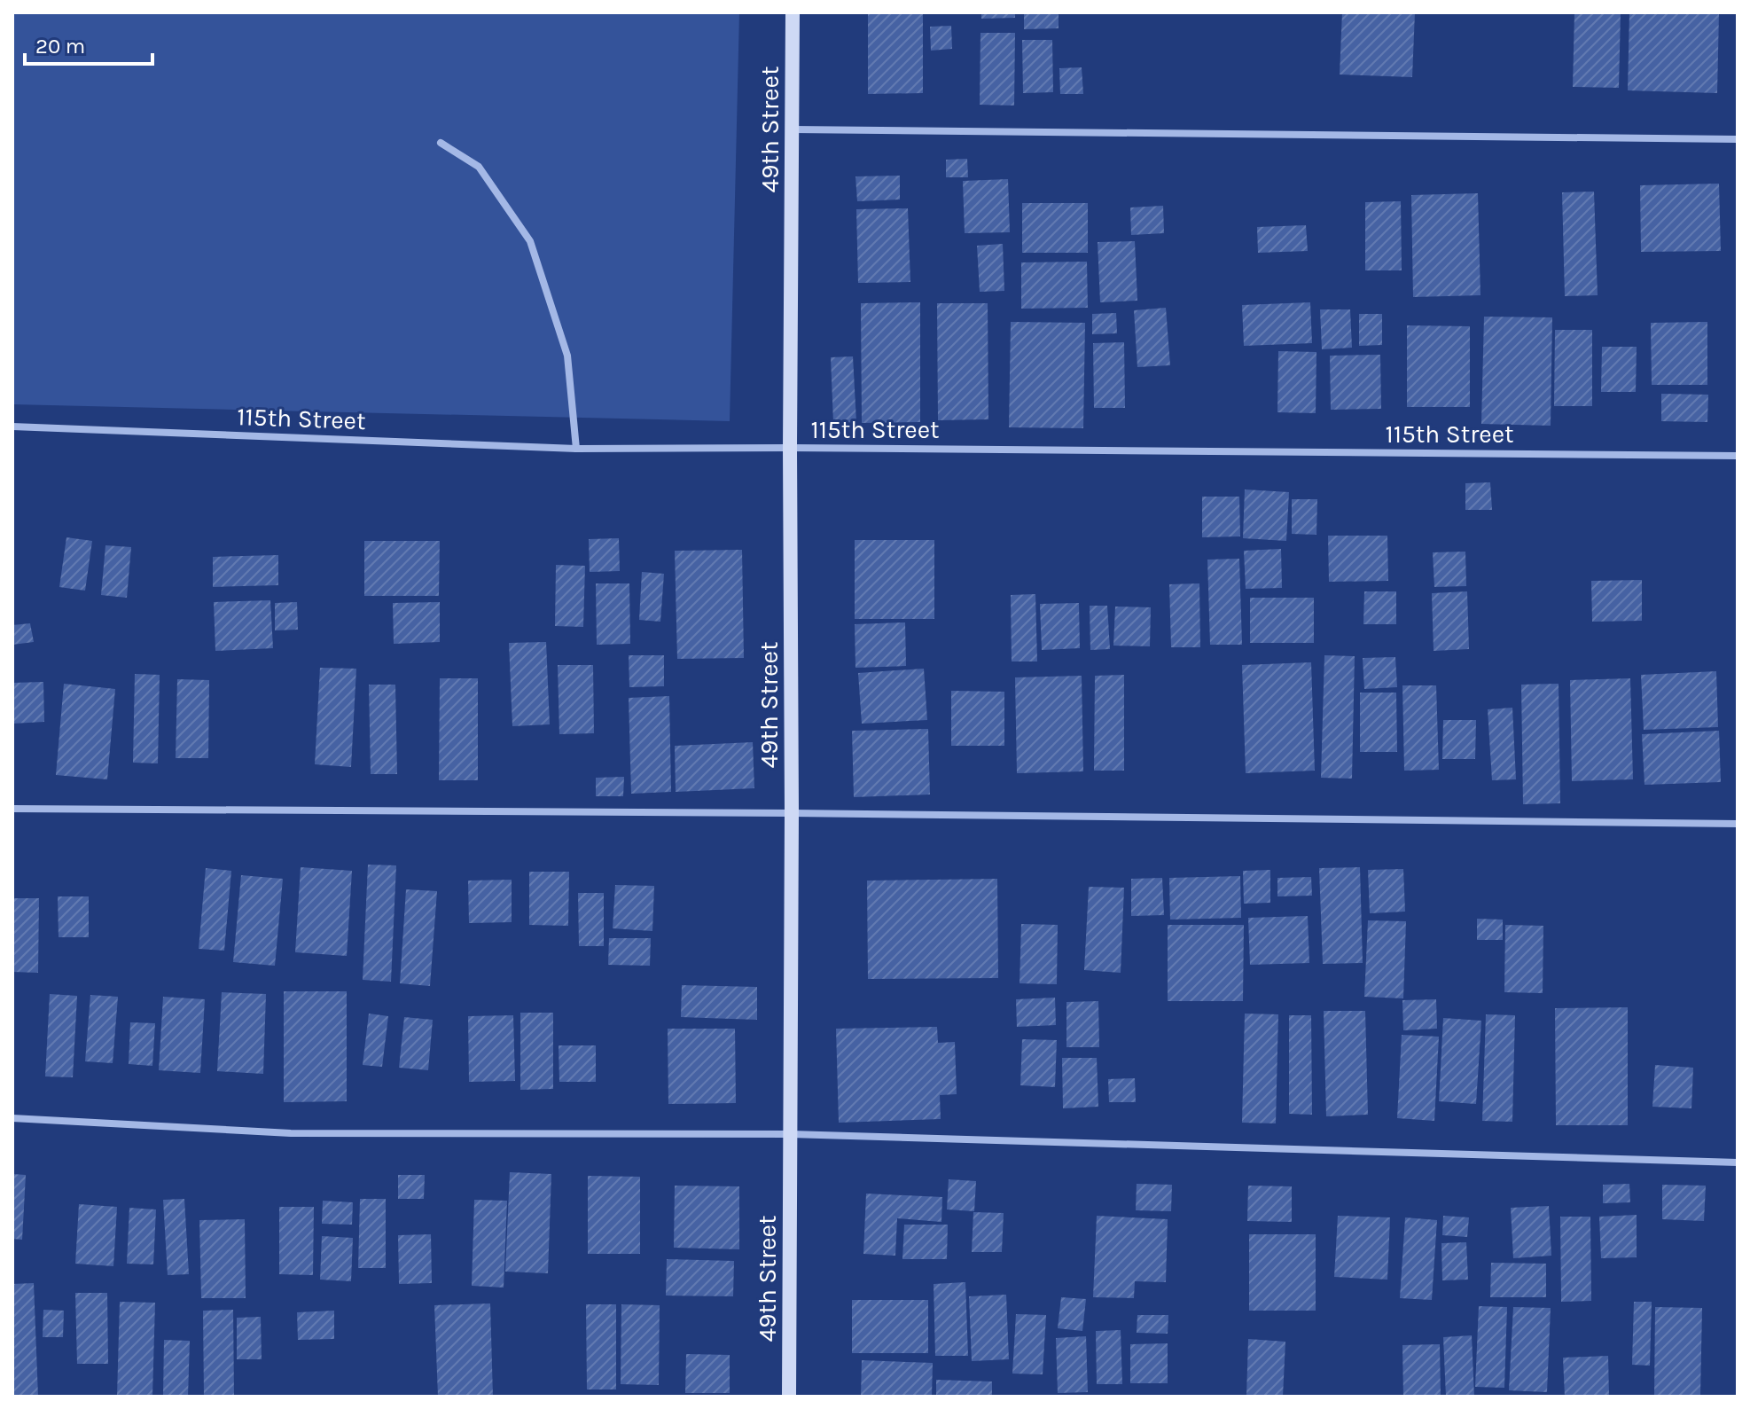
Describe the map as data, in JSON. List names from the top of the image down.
{
  "streets": {
    "main road": ["49th Street"],
    "street": ["115th Street"]
  },
  "crossings": [
    ["49th Street", "115th Street"]
  ],
  "scale_bar": "20 m"
}
